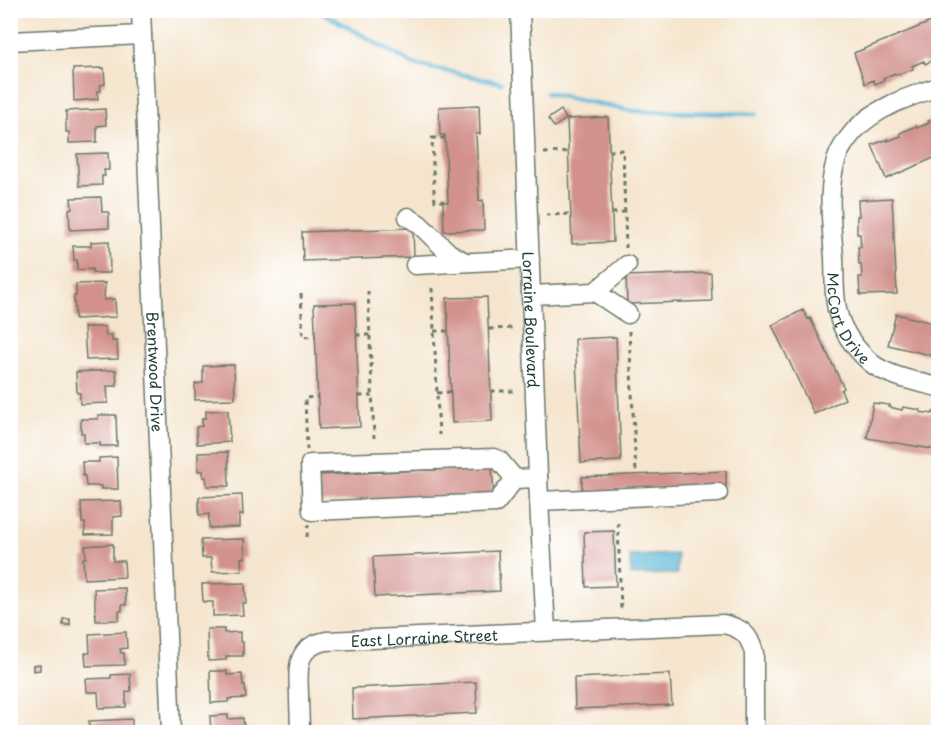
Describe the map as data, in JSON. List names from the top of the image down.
{
  "streets": {
    "street": [
      "McCort Drive",
      "Lorraine Boulevard",
      "Brentwood Drive",
      "East Lorraine Street"
    ]
  },
  "crossings": [
    ["Lorraine Boulevard", "East Lorraine Street"]
  ]
}
